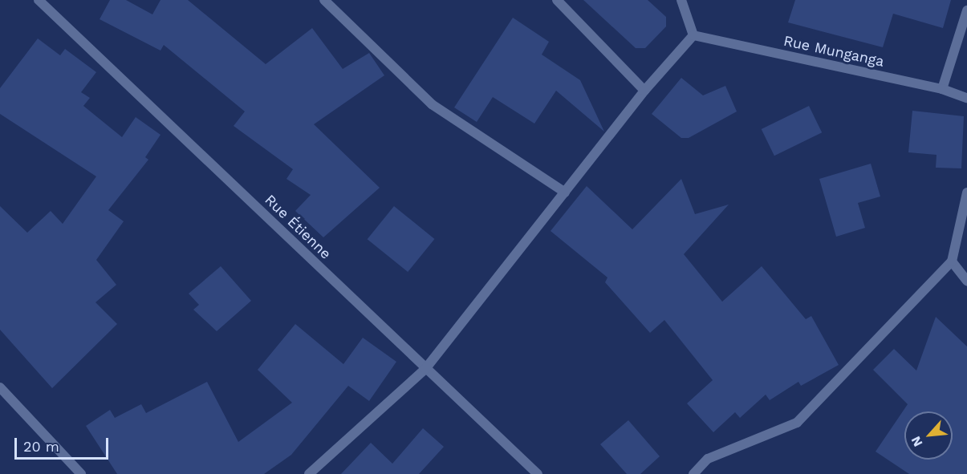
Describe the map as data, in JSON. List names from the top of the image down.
{
  "streets": {
    "street": ["Rue Munganga", "Rue Étienne"]
  },
  "scale_bar": "20 m",
  "north": "bottom left"
}
